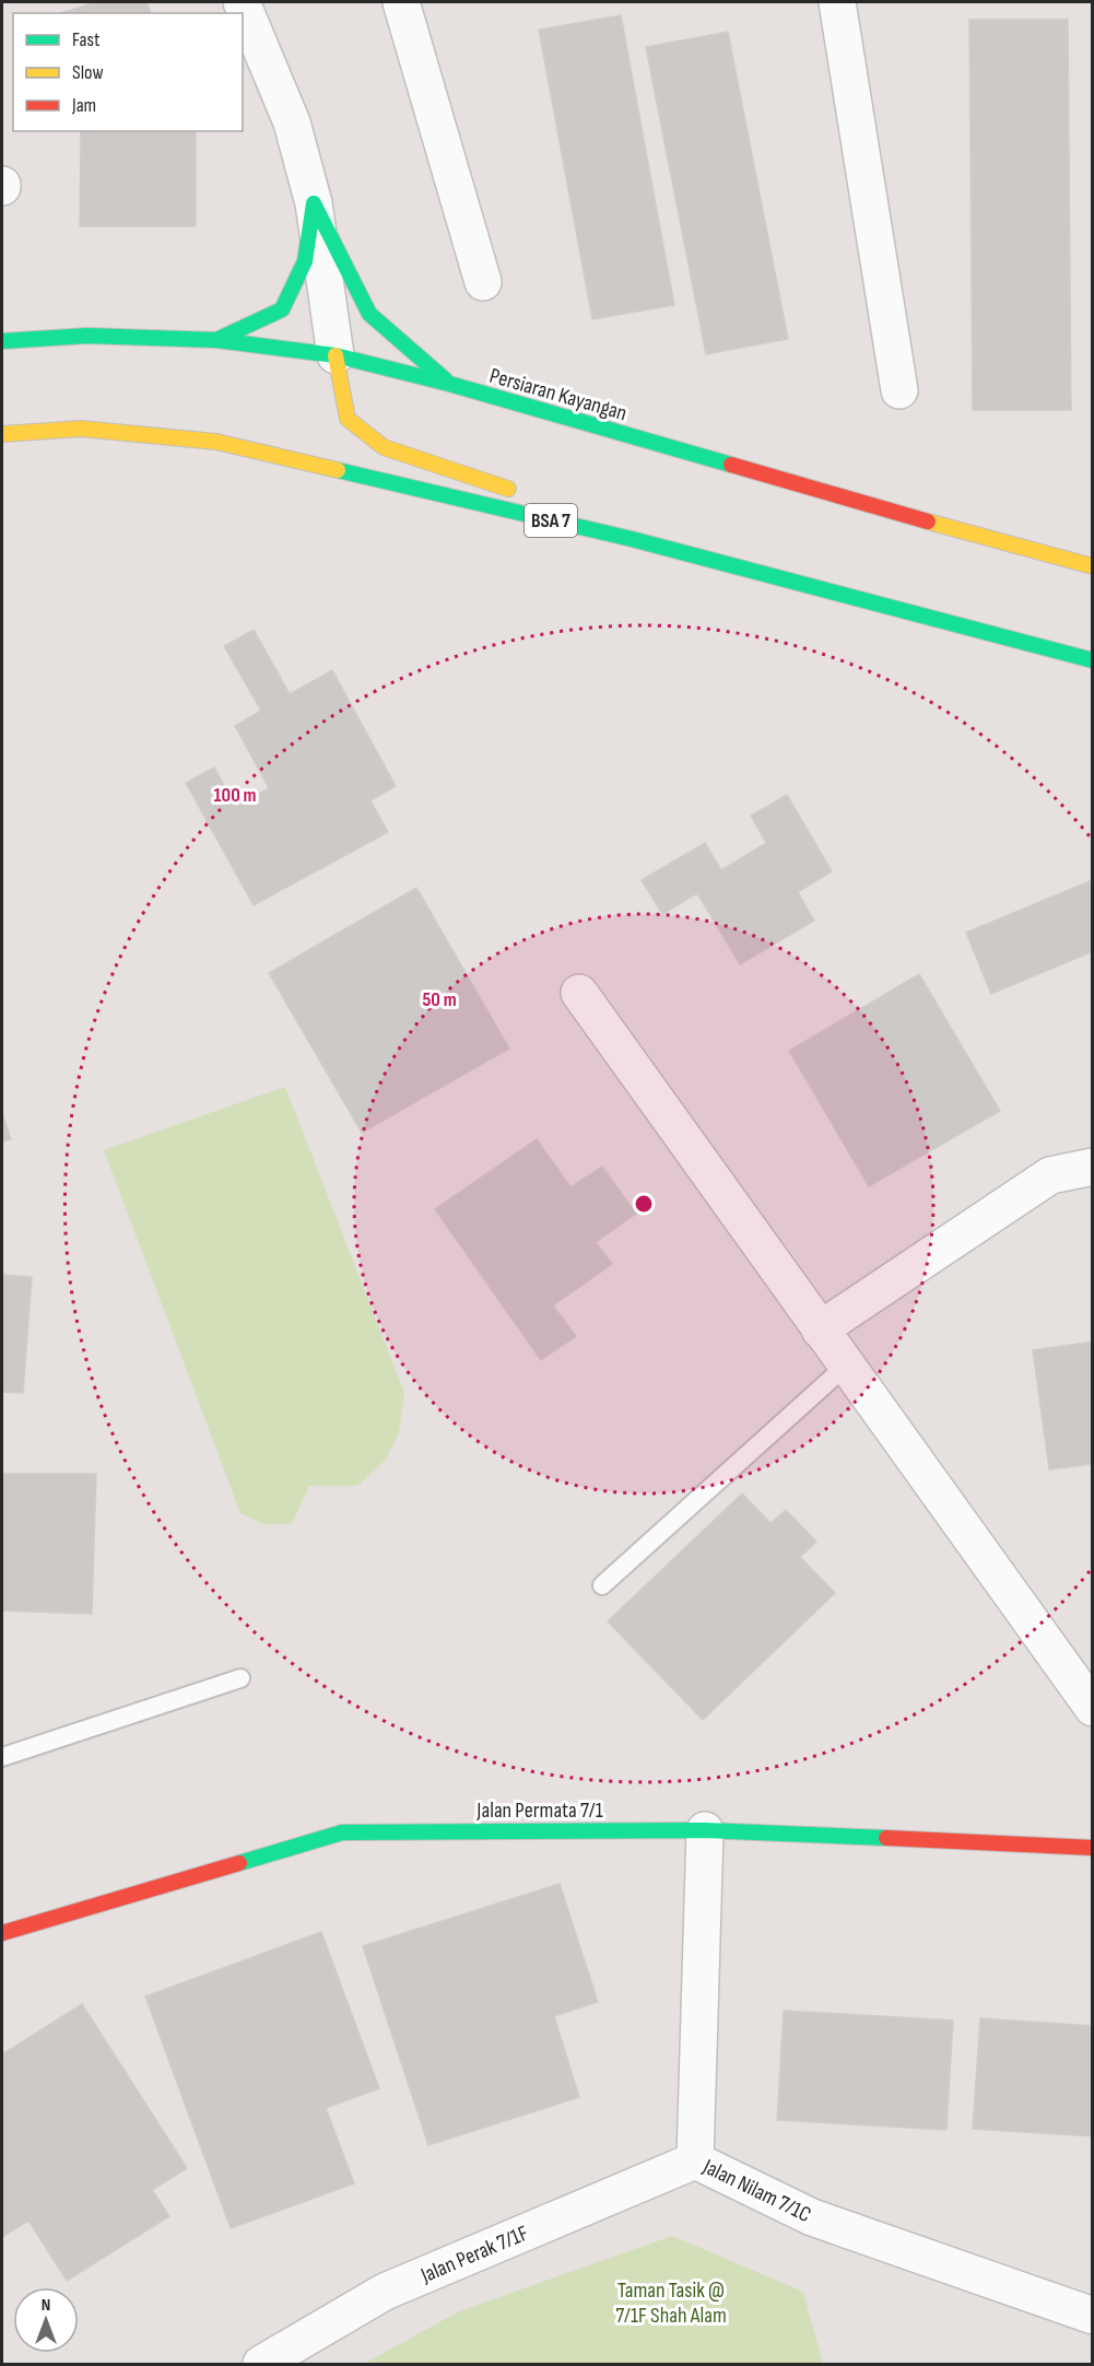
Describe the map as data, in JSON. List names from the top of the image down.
{
  "streets": {
    "main road": ["Persiaran Kayangan", "BSA 7", "Jalan Permata 7/1"],
    "street": ["Jalan Nilam 7/1C", "Jalan Perak 7/1F"]
  },
  "crossings": [
    ["Jalan Permata 7/1", "Jalan Nilam 7/1C"],
    ["Jalan Nilam 7/1C", "Jalan Perak 7/1F"]
  ],
  "parks": ["Taman Tasik @ 7/1F Shah Alam"],
  "legend": ["Fast", "Slow", "Jam"],
  "north": "top",
  "rings": ["100 m", "50 m"]
}
